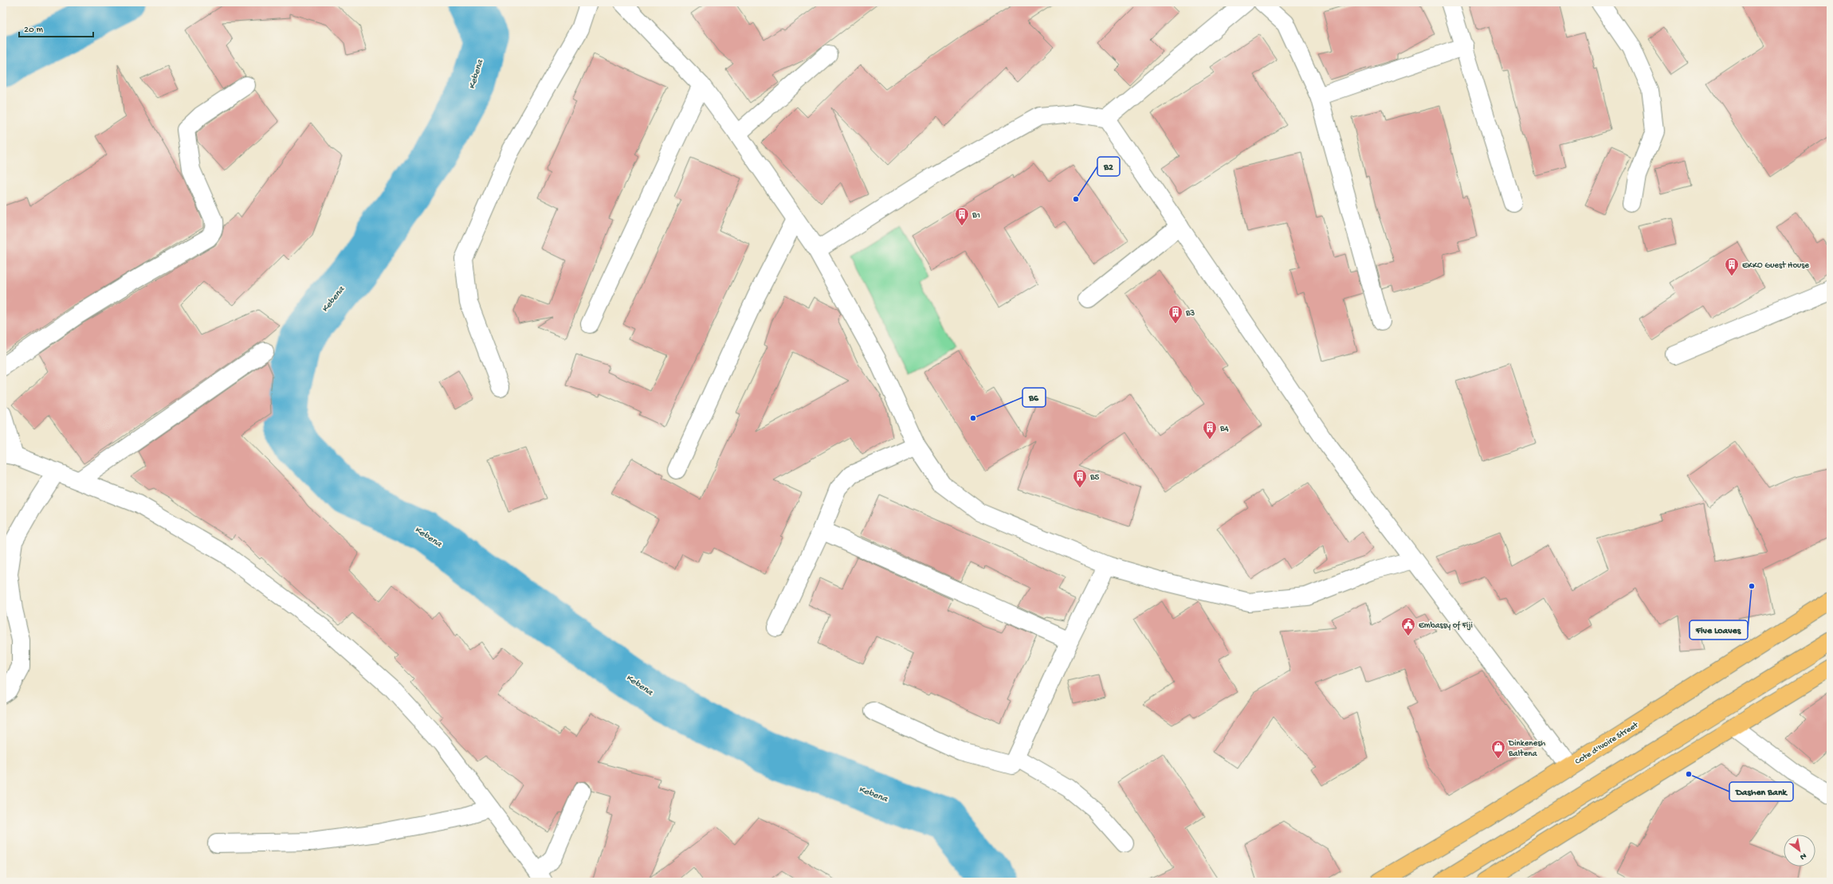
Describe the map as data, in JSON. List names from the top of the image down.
{
  "streets": {
    "main road": ["Cote d'Ivoire Street"]
  },
  "water": ["Kebena"],
  "places": {
    "other": [
      "B2",
      "B6",
      "Five Loaves",
      "Dashen Bank"
    ],
    "building": [
      "B1",
      "EKKO Guest House",
      "B3",
      "B4",
      "B5"
    ],
    "public building": ["Embassy of Fiji"],
    "shop": ["Dinkenesh Baltena"]
  },
  "scale_bar": "20 m",
  "north": "bottom right"
}
